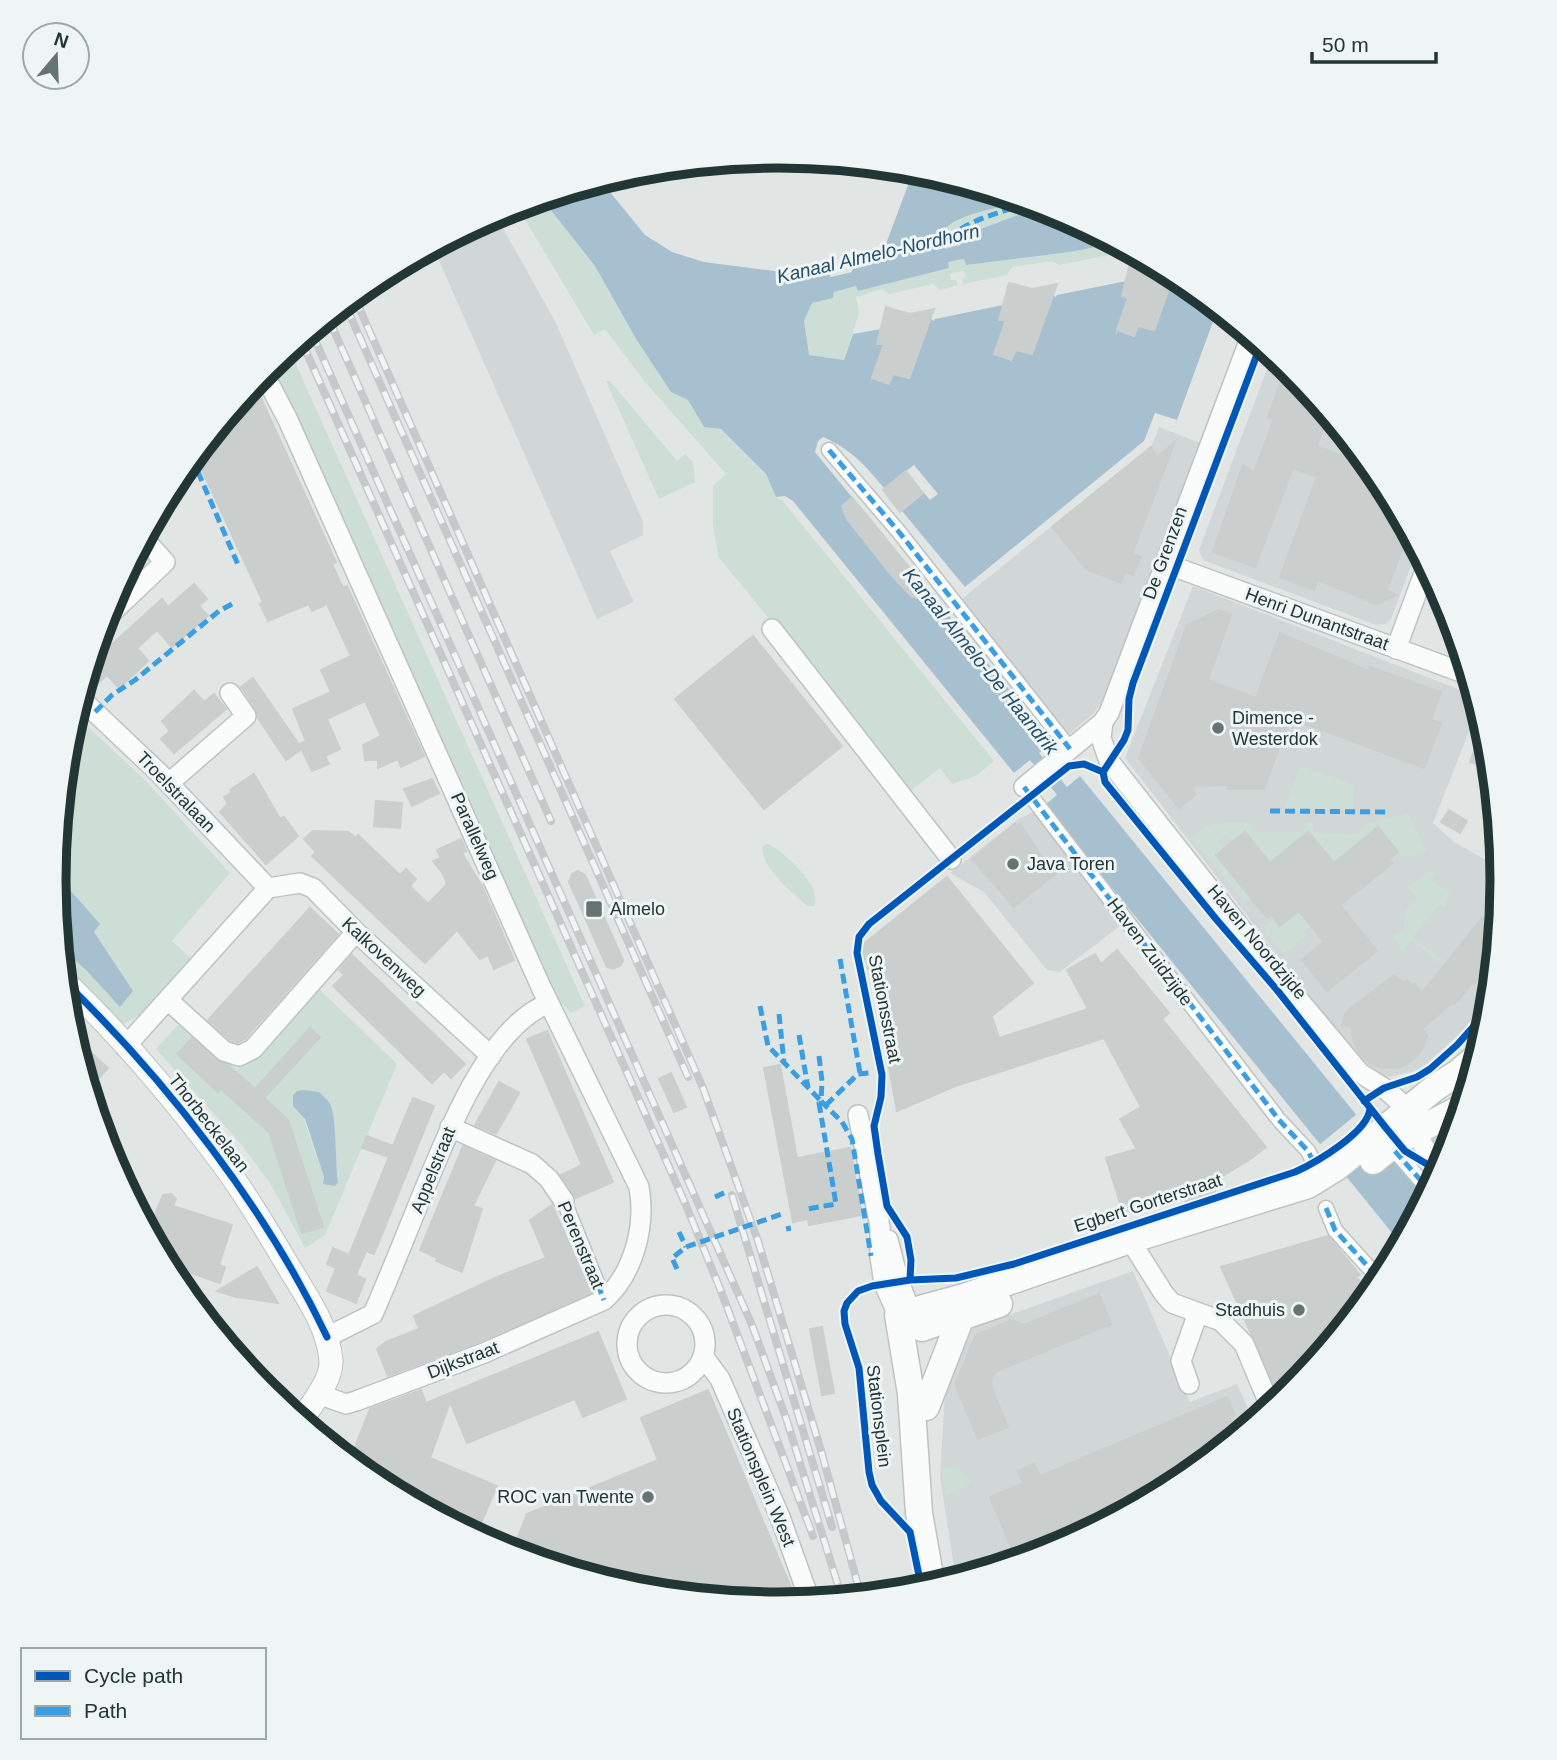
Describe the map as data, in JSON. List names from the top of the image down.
{
  "streets": {
    "main road": ["Egbert Gorterstraat", "Stationsplein"],
    "street": [
      "De Grenzen",
      "Henri Dunantstraat",
      "Troelstralaan",
      "Parallelweg",
      "Haven Noordzijde",
      "Haven Zuidzijde",
      "Kalkovenweg",
      "Thorbeckelaan",
      "Appelstraat",
      "Perenstraat",
      "Dijkstraat",
      "Stationsplein West"
    ],
    "cycle path": ["Stationsstraat"]
  },
  "crossings": [
    ["De Grenzen", "Henri Dunantstraat"],
    ["De Grenzen", "Haven Noordzijde"],
    ["De Grenzen", "Haven Zuidzijde"],
    ["Troelstralaan", "Kalkovenweg"],
    ["Parallelweg", "Appelstraat"],
    ["Parallelweg", "Perenstraat"],
    ["Parallelweg", "Dijkstraat"],
    ["Haven Noordzijde", "Egbert Gorterstraat"],
    ["Haven Zuidzijde", "Egbert Gorterstraat"],
    ["Kalkovenweg", "Appelstraat"],
    ["Thorbeckelaan", "Appelstraat"],
    ["Appelstraat", "Perenstraat"],
    ["Egbert Gorterstraat", "Stationsplein"],
    ["Perenstraat", "Dijkstraat"]
  ],
  "water": ["Kanaal Almelo-Nordhorn", "Kanaal Almelo-De Haandrik"],
  "places": {
    "other": [
      "Dimence - Westerdok",
      "Java Toren",
      "Stadhuis",
      "ROC van Twente"
    ],
    "transit": ["Almelo"]
  },
  "legend": ["Cycle path", "Path"],
  "scale_bar": "50 m",
  "north": "top"
}
